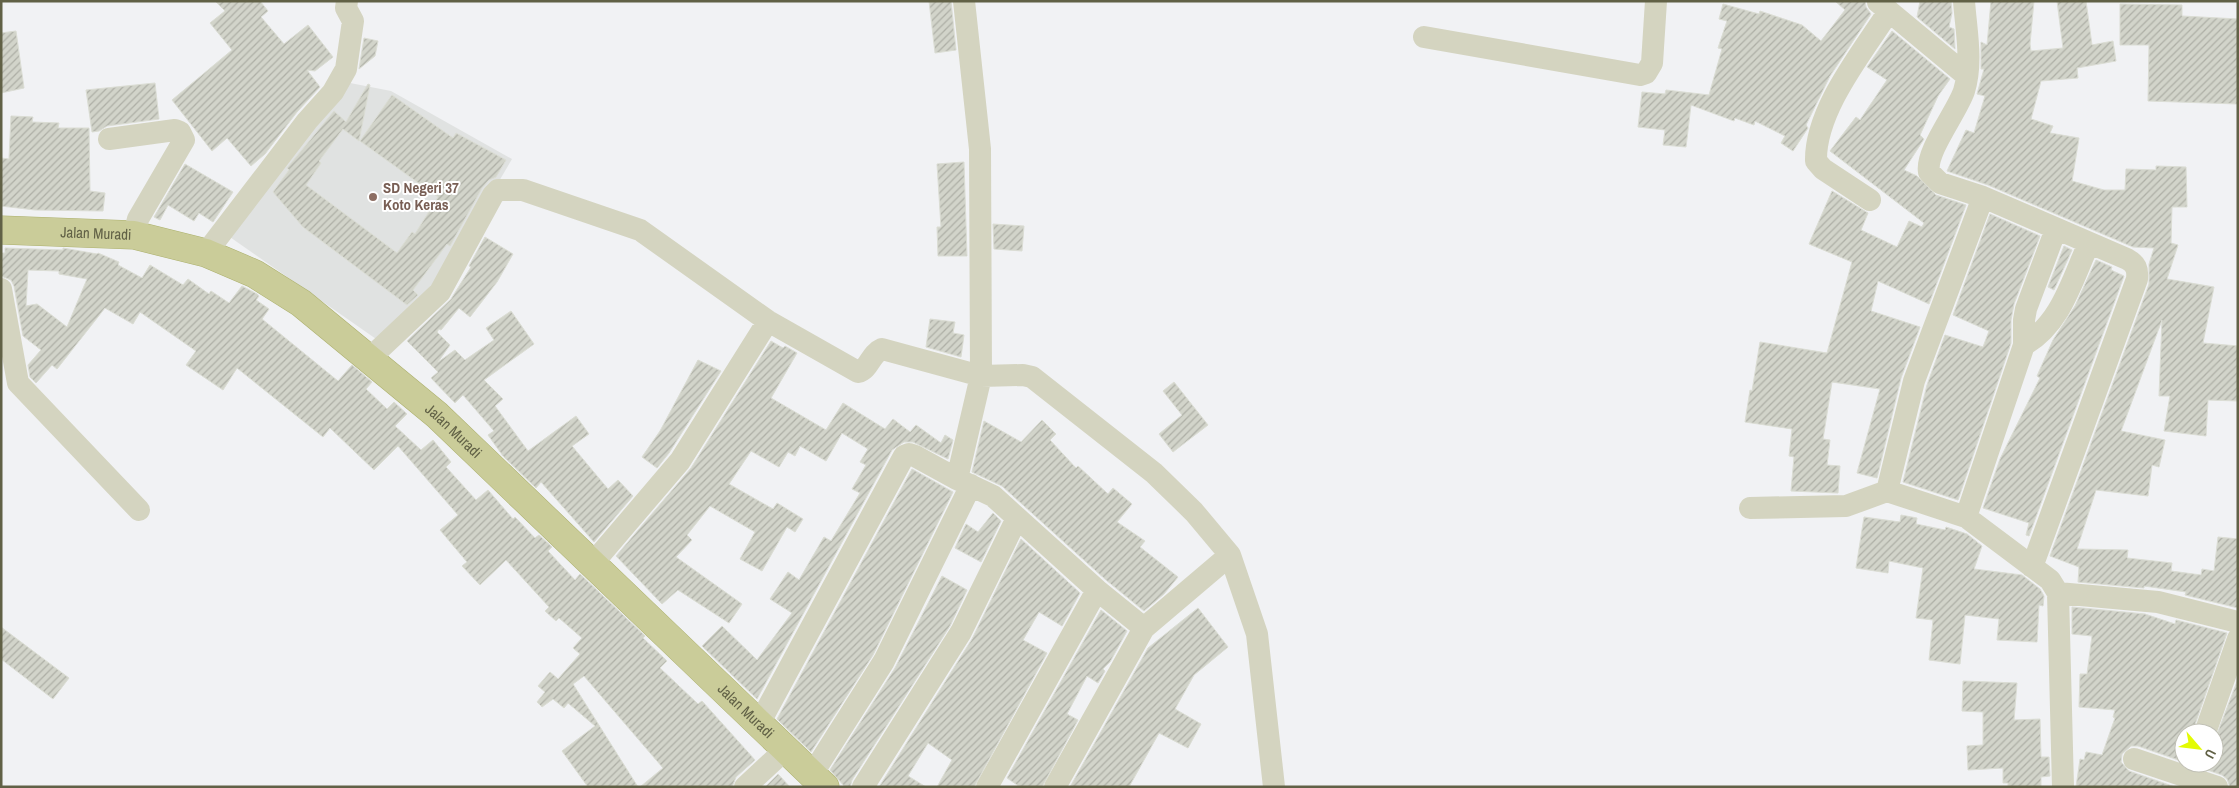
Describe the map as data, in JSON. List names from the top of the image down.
{
  "streets": {
    "highway": ["Jalan Muradi"]
  },
  "places": ["SD Negeri 37 Koto Keras"],
  "north": "bottom right"
}
